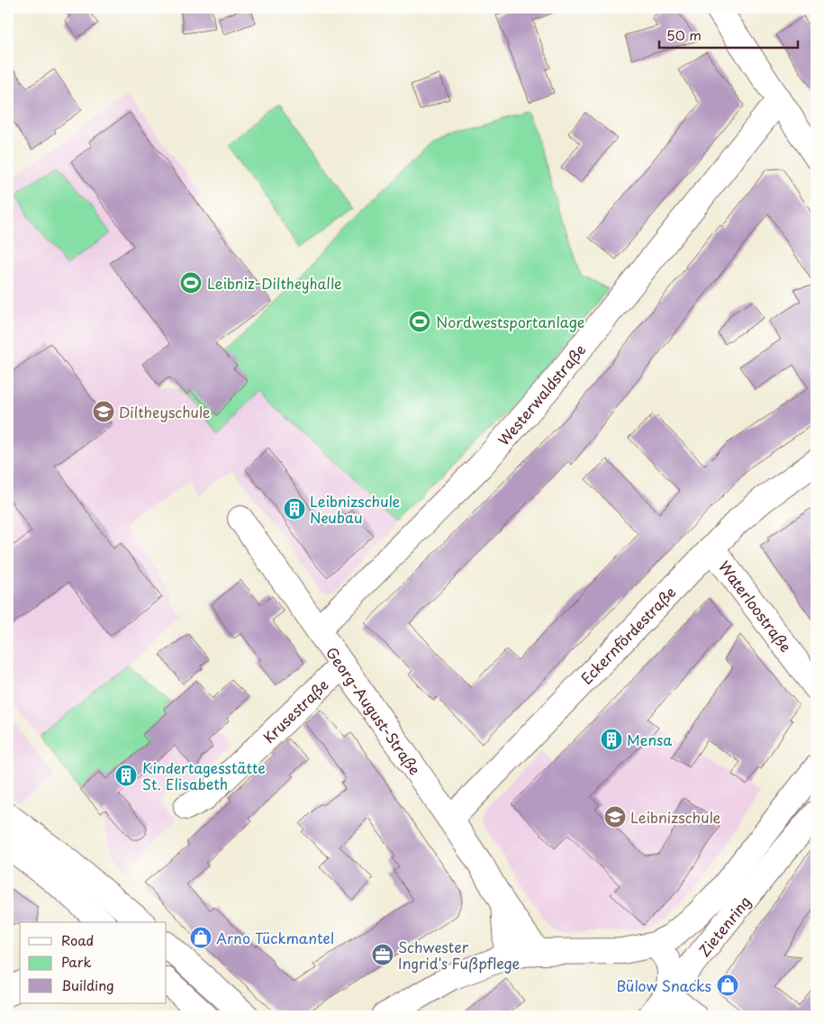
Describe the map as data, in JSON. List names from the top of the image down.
{
  "streets": {
    "street": [
      "Westerwaldstraße",
      "Waterloostraße",
      "Eckernfördestraße",
      "Krusestraße",
      "Georg-August-Straße",
      "Zietenring"
    ]
  },
  "crossings": [
    ["Westerwaldstraße", "Georg-August-Straße"],
    ["Waterloostraße", "Eckernfördestraße"],
    ["Eckernfördestraße", "Georg-August-Straße"],
    ["Krusestraße", "Georg-August-Straße"],
    ["Georg-August-Straße", "Zietenring"]
  ],
  "places": {
    "sports": ["Leibniz-Diltheyhalle", "Nordwestsportanlage"],
    "school or university": ["Diltheyschule", "Leibnizschule"],
    "building": ["Leibnizschule Neubau", "Mensa", "Kindertagesstätte St. Elisabeth"],
    "shop": ["Arno Tückmantel", "Bülow Snacks"],
    "office": ["Schwester Ingrid's Fußpflege"]
  },
  "legend": ["Road", "Park", "Building"],
  "scale_bar": "50 m"
}
